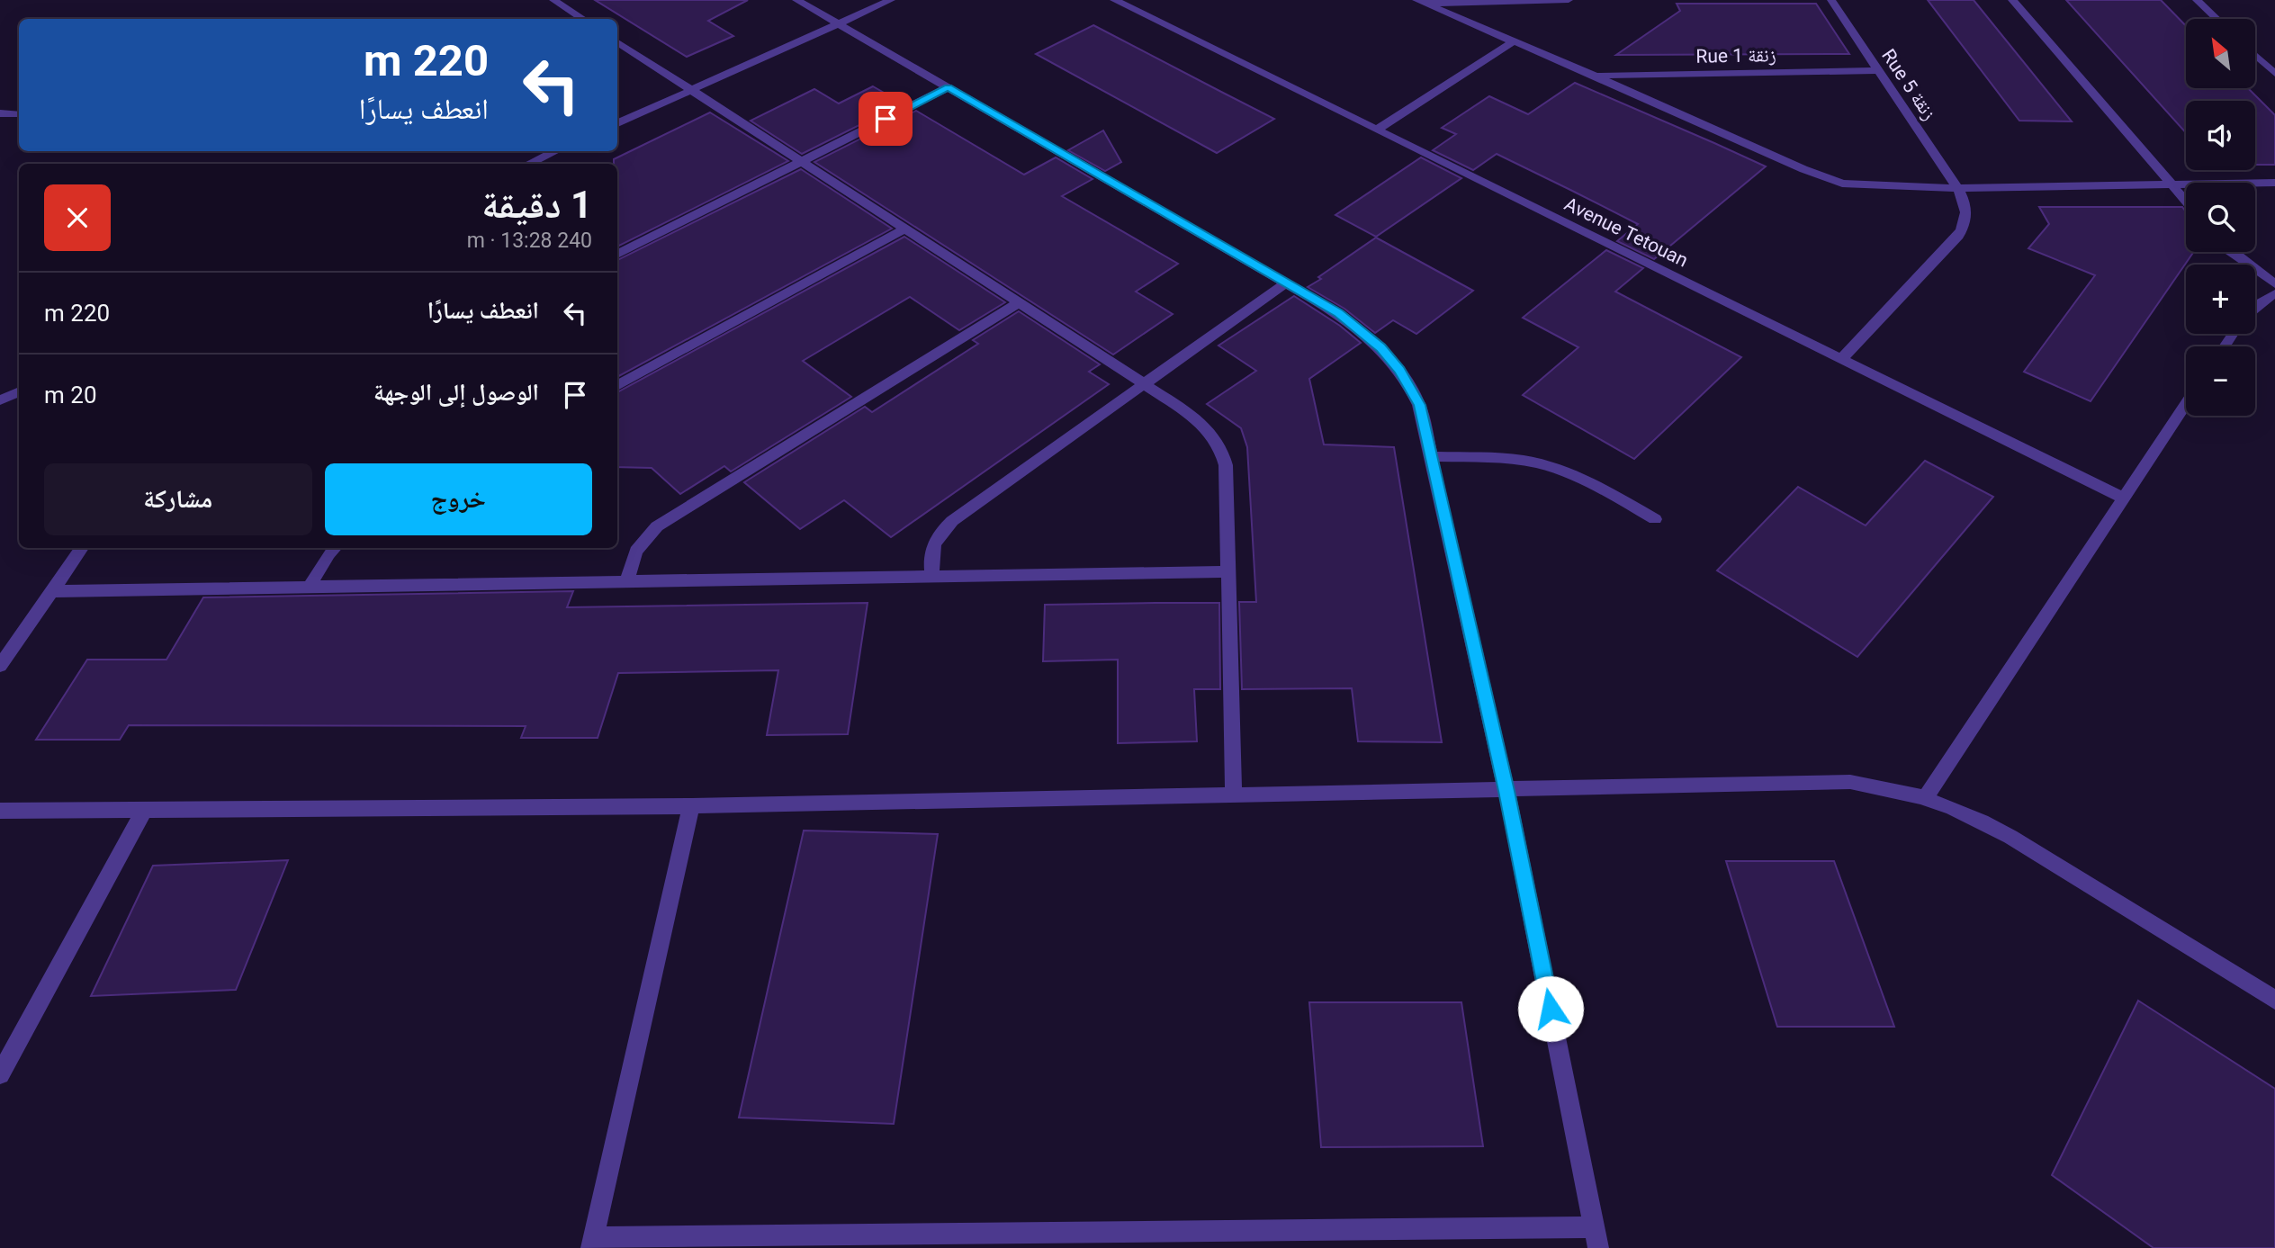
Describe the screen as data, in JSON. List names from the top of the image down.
{
  "streets": {
    "street": ["Rue 1 زنقة", "Rue 5 زنقة", "Avenue Tetouan"]
  },
  "crossings": [
    ["Rue 1 زنقة", "Rue 5 زنقة"],
    ["Rue 5 زنقة", "Avenue Tetouan"]
  ],
  "north": "top left",
  "page": {
    "map_buttons": ["+", "−"],
    "turn": ["220 m", "انعطف يسارًا"],
    "heading": ["1 دقيقة", "240 m · 13:28"],
    "list": [
      {
        "name": "انعطف يسارًا",
        "value": "220 m"
      },
      {
        "name": "الوصول إلى الوجهة",
        "value": "20 m"
      }
    ],
    "buttons": ["خروج", "مشاركة"]
  }
}
